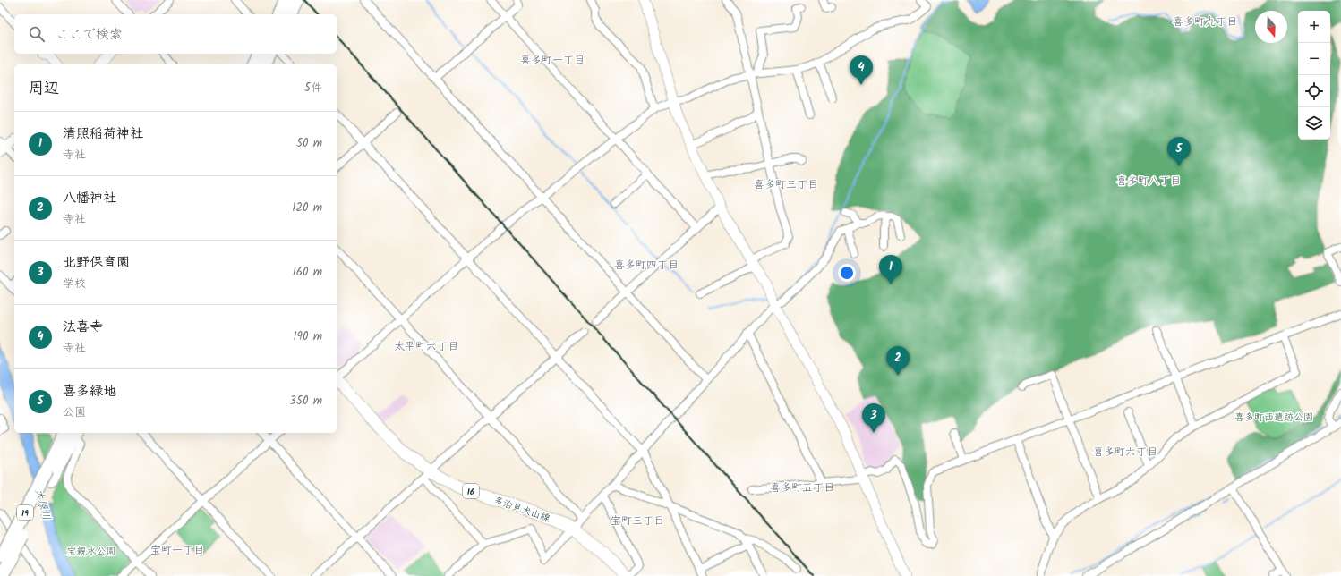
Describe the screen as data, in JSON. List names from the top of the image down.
{
  "streets": {
    "highway": ["19"],
    "main road": ["16", "多治見犬山線"]
  },
  "districts": [
    "喜多町九丁目",
    "喜多町一丁目",
    "喜多町八丁目",
    "喜多町三丁目",
    "喜多町四丁目",
    "太平町六丁目",
    "喜多町六丁目",
    "喜多町五丁目",
    "宝町三丁目",
    "宝町一丁目"
  ],
  "water": ["大原川"],
  "parks": ["喜多町西遺跡公園", "宝親水公園"],
  "north": "bottom",
  "page": {
    "map_buttons": ["+", "−"],
    "search": "ここで検索",
    "pins": [
      "4",
      "5",
      "1",
      "2",
      "3"
    ],
    "heading": ["周辺", "5件"],
    "list": [
      {
        "mark": "1",
        "name": "清照稲荷神社",
        "note": "寺社",
        "value": "50 m"
      },
      {
        "mark": "2",
        "name": "八幡神社",
        "note": "寺社",
        "value": "120 m"
      },
      {
        "mark": "3",
        "name": "北野保育園",
        "note": "学校",
        "value": "160 m"
      },
      {
        "mark": "4",
        "name": "法喜寺",
        "note": "寺社",
        "value": "190 m"
      },
      {
        "mark": "5",
        "name": "喜多緑地",
        "note": "公園",
        "value": "350 m"
      }
    ]
  }
}
